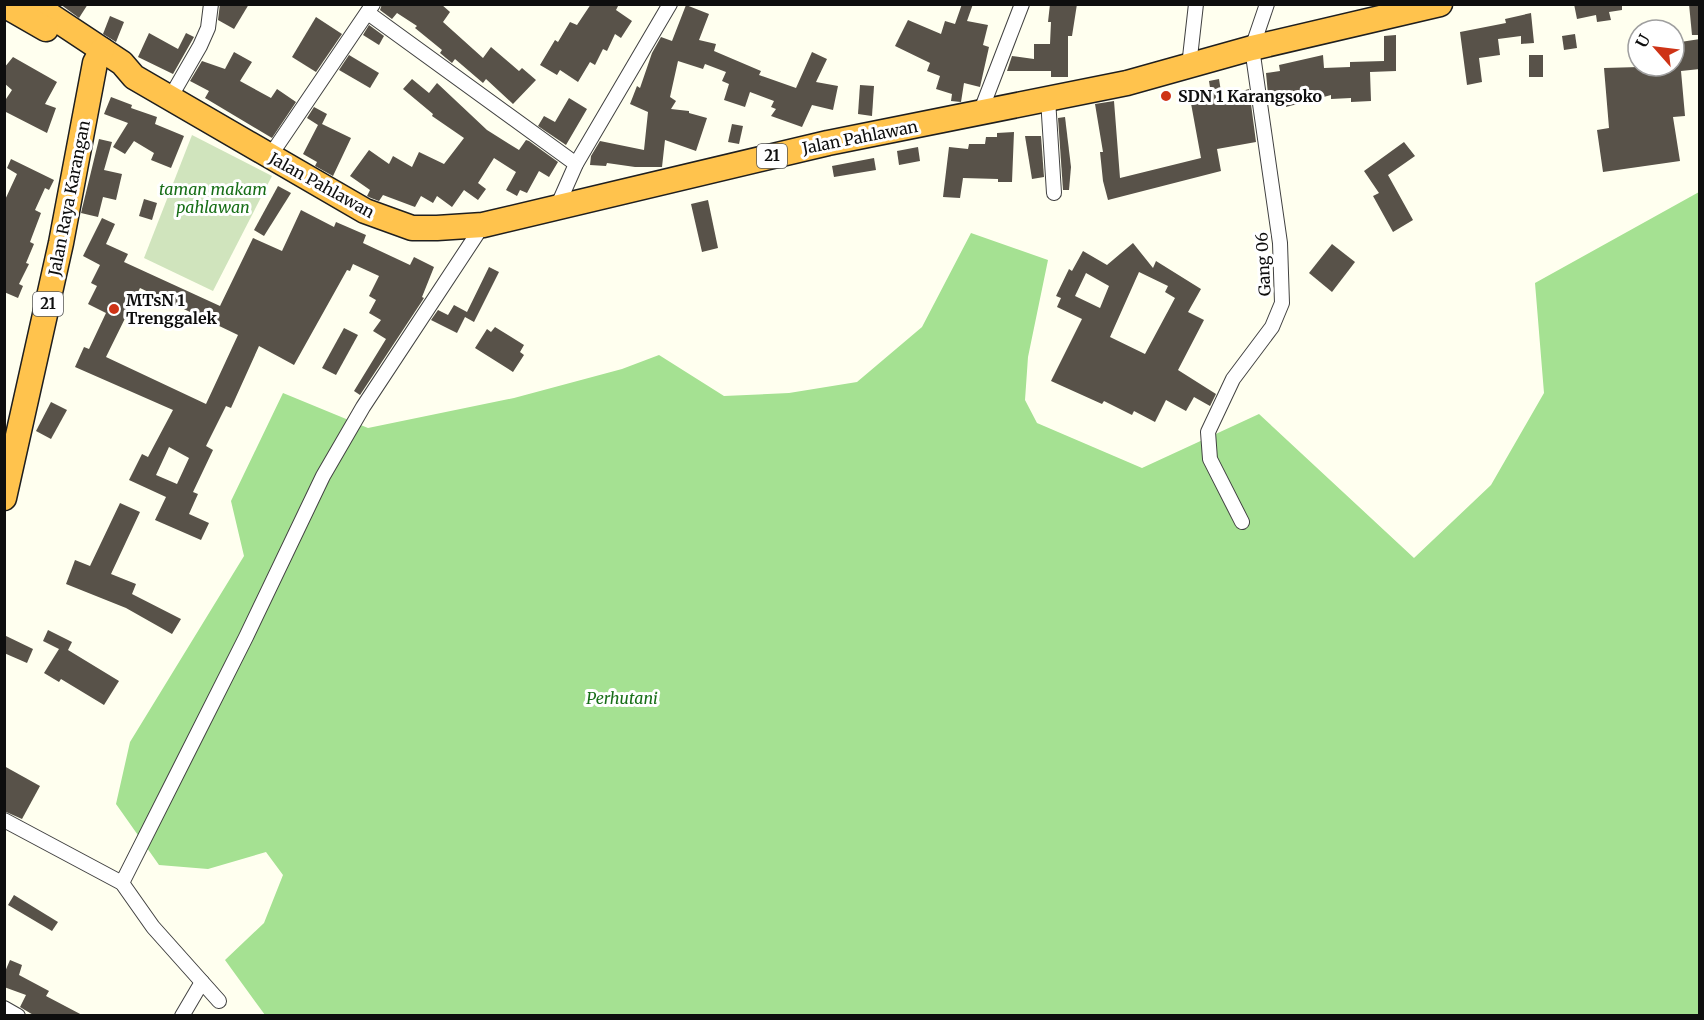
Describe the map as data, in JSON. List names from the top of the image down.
{
  "streets": {
    "highway": ["Jalan Pahlawan", "21", "Jalan Raya Karangan"],
    "street": ["Gang 06"]
  },
  "crossings": [
    ["Jalan Pahlawan", "Jalan Raya Karangan"],
    ["Jalan Pahlawan", "Gang 06"]
  ],
  "parks": ["taman makam pahlawan", "Perhutani"],
  "places": ["SDN 1 Karangsoko", "MTsN 1 Trenggalek"],
  "north": "top left"
}
